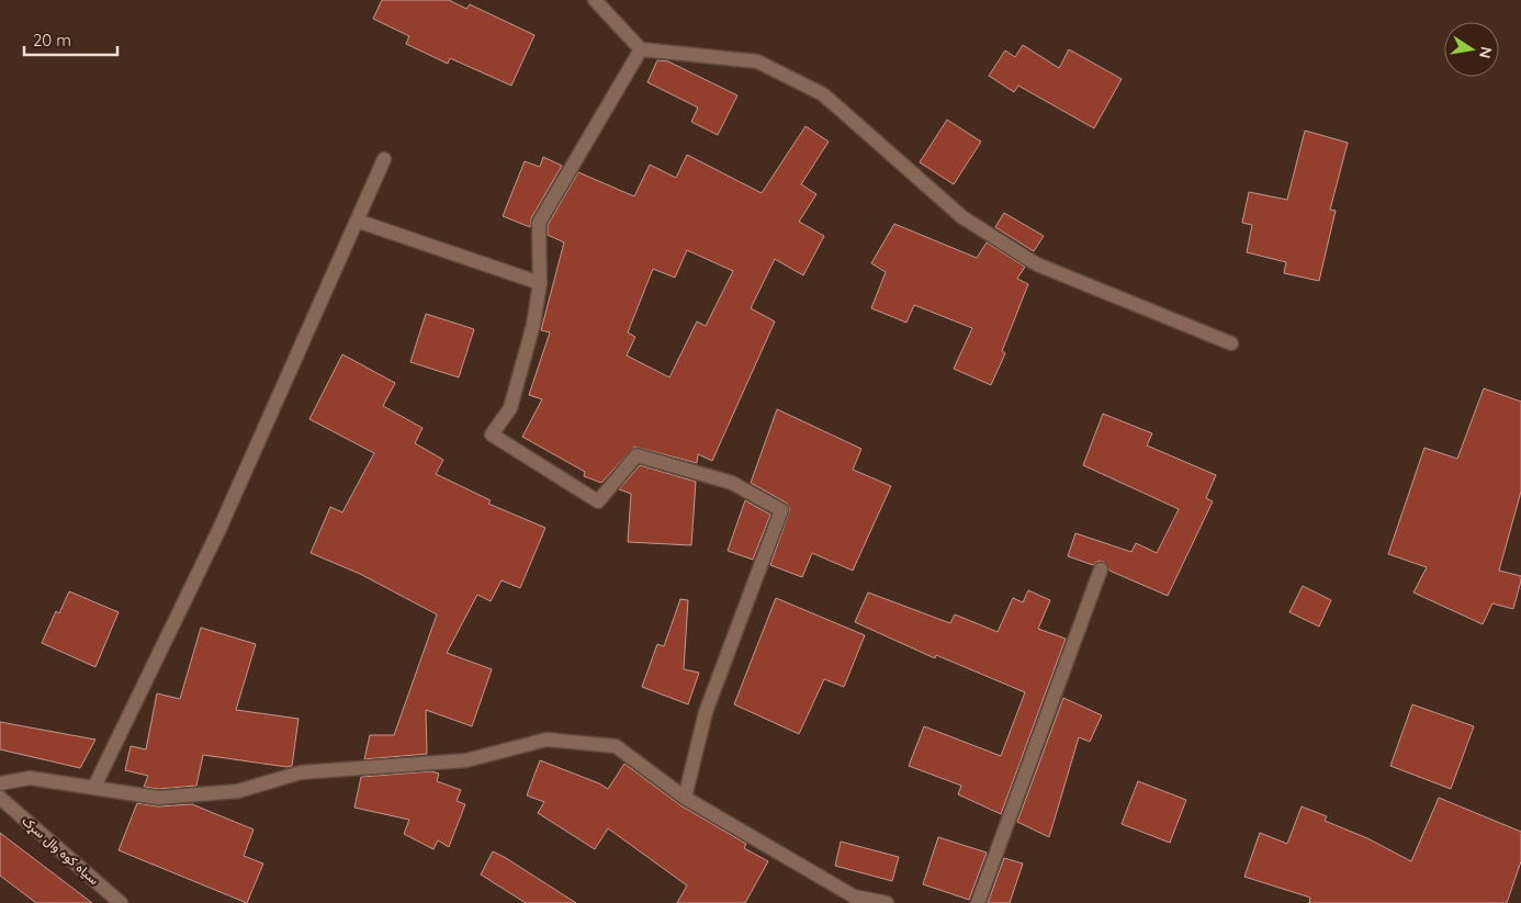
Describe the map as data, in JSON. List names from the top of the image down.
{
  "streets": {
    "street": ["سیاه کوه وال سړک"]
  },
  "scale_bar": "20 m",
  "north": "right"
}
